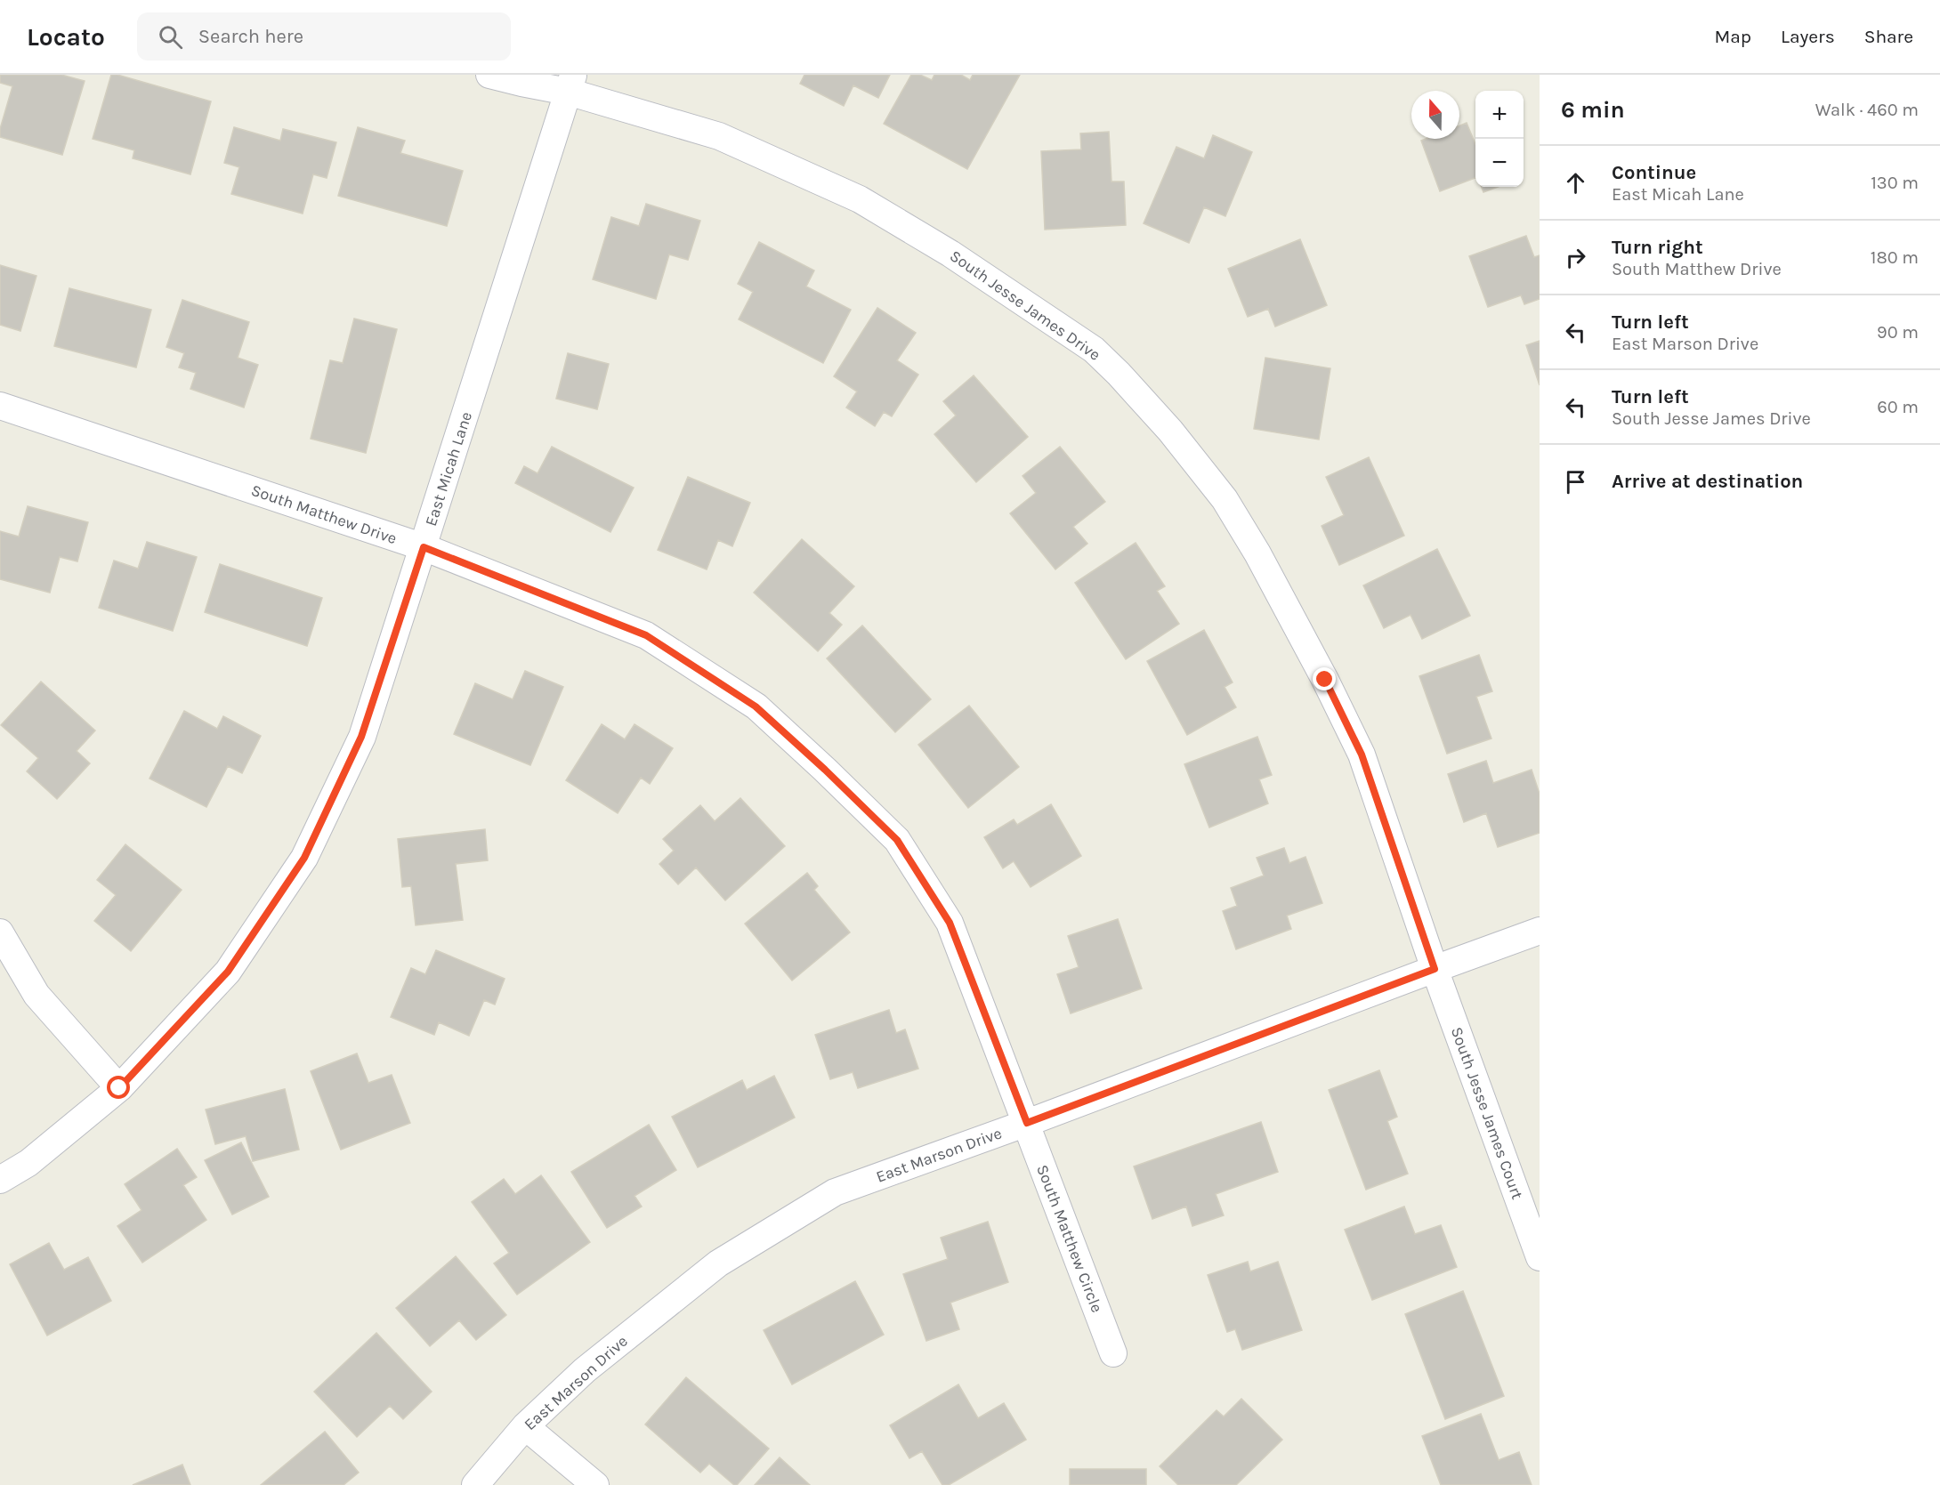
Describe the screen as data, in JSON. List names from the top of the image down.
{
  "streets": {
    "street": [
      "South Jesse James Drive",
      "East Micah Lane",
      "South Matthew Drive",
      "South Jesse James Court",
      "East Marson Drive",
      "South Matthew Circle"
    ]
  },
  "crossings": [
    ["South Jesse James Drive", "East Micah Lane"],
    ["South Jesse James Drive", "South Jesse James Court"],
    ["South Jesse James Drive", "East Marson Drive"],
    ["East Micah Lane", "South Matthew Drive"],
    ["South Matthew Drive", "East Marson Drive"],
    ["South Matthew Drive", "South Matthew Circle"],
    ["South Jesse James Court", "East Marson Drive"],
    ["East Marson Drive", "South Matthew Circle"]
  ],
  "north": "top",
  "page": {
    "header": "Locato",
    "search": "Search here",
    "nav": ["Map", "Layers", "Share"],
    "heading": ["6 min", "Walk · 460 m"],
    "map_buttons": ["+", "−"],
    "list": [
      ["Continue", "East Micah Lane", "130 m"],
      ["Turn right", "South Matthew Drive", "180 m"],
      ["Turn left", "East Marson Drive", "90 m"],
      ["Turn left", "South Jesse James Drive", "60 m"],
      "Arrive at destination"
    ]
  }
}
